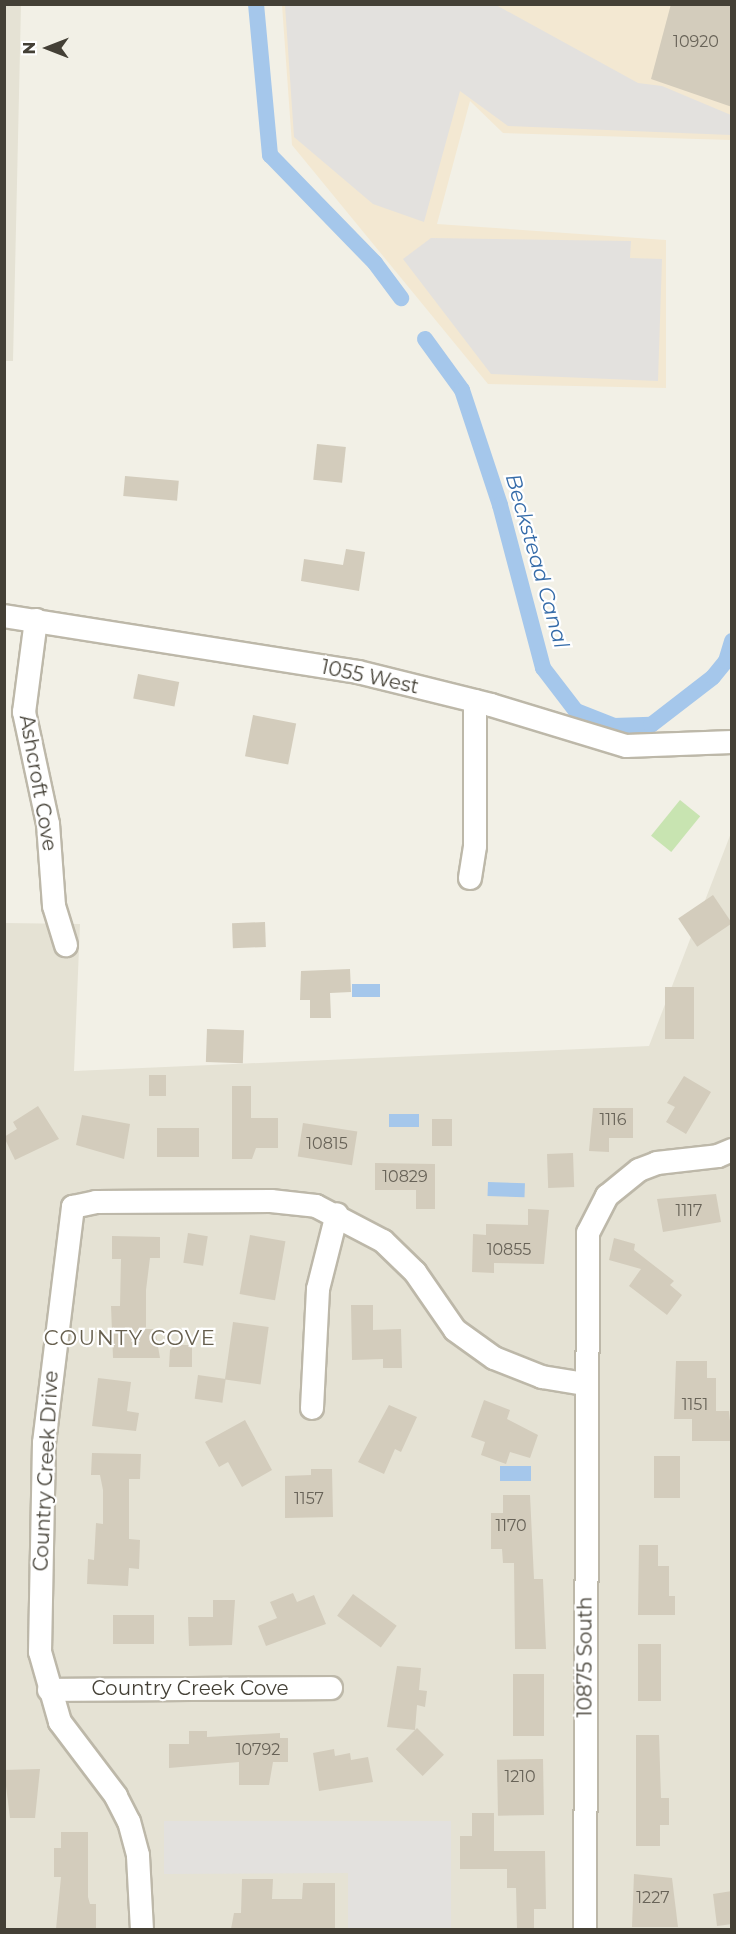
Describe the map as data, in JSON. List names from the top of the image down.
{
  "streets": {
    "street": [
      "1055 West",
      "Ashcroft Cove",
      "Country Creek Drive",
      "10875 South",
      "Country Creek Cove"
    ]
  },
  "crossings": [
    ["1055 West", "Ashcroft Cove"],
    ["Country Creek Drive", "10875 South"],
    ["Country Creek Drive", "Country Creek Cove"]
  ],
  "districts": ["COUNTY COVE"],
  "water": ["Beckstead Canal"],
  "house_numbers": [
    "10920",
    "1116",
    "10815",
    "10829",
    "1117",
    "10855",
    "1151",
    "1157",
    "1170",
    "10792",
    "1210",
    "1227"
  ],
  "north": "left"
}
